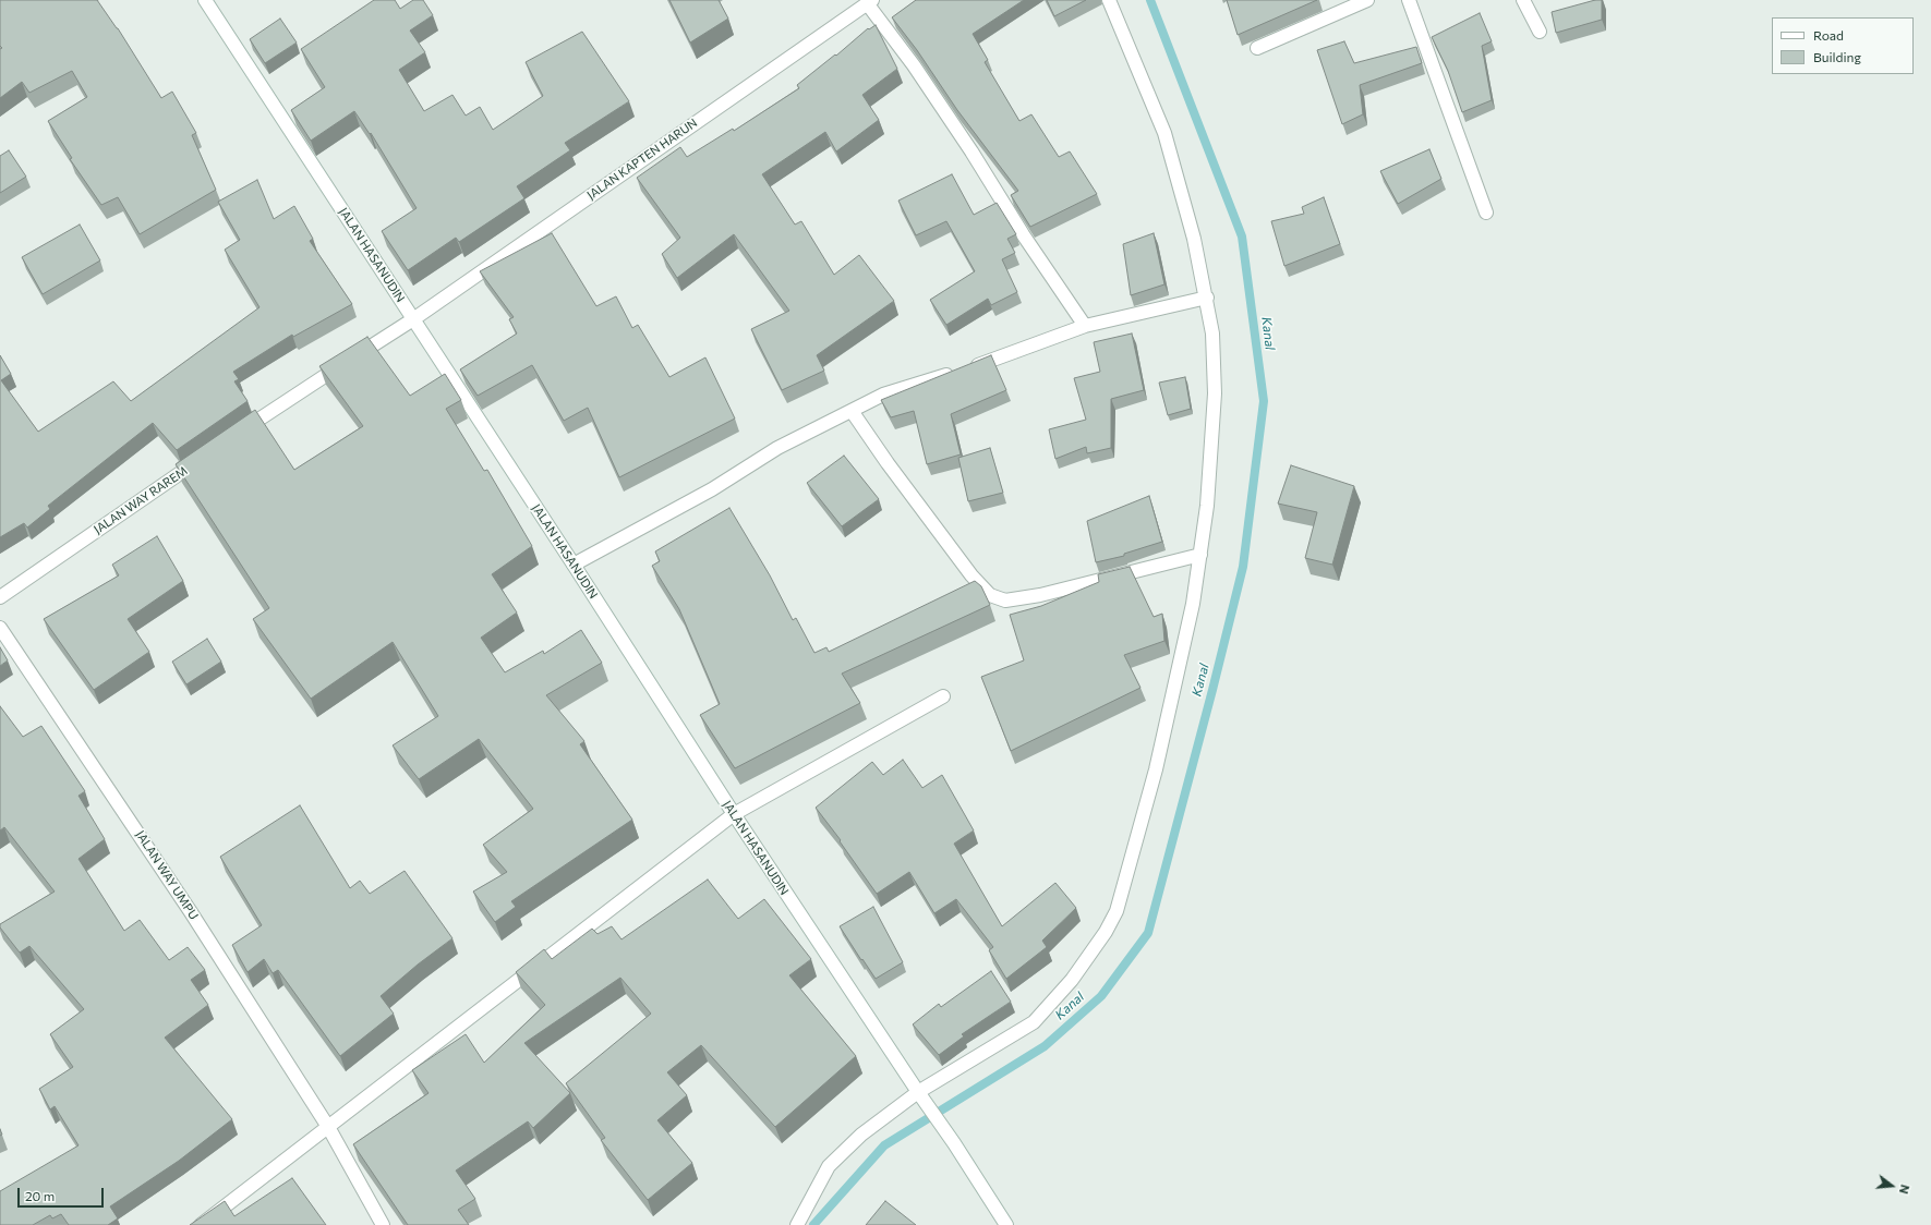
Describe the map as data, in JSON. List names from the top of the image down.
{
  "streets": {
    "street": [
      "JALAN KAPTEN HARUN",
      "JALAN HASANUDIN",
      "JALAN WAY RAREM",
      "JALAN WAY UMPU"
    ]
  },
  "crossings": [
    ["JALAN KAPTEN HARUN", "JALAN HASANUDIN"]
  ],
  "water": ["Kanal"],
  "legend": ["Road", "Building"],
  "scale_bar": "20 m",
  "north": "right"
}
